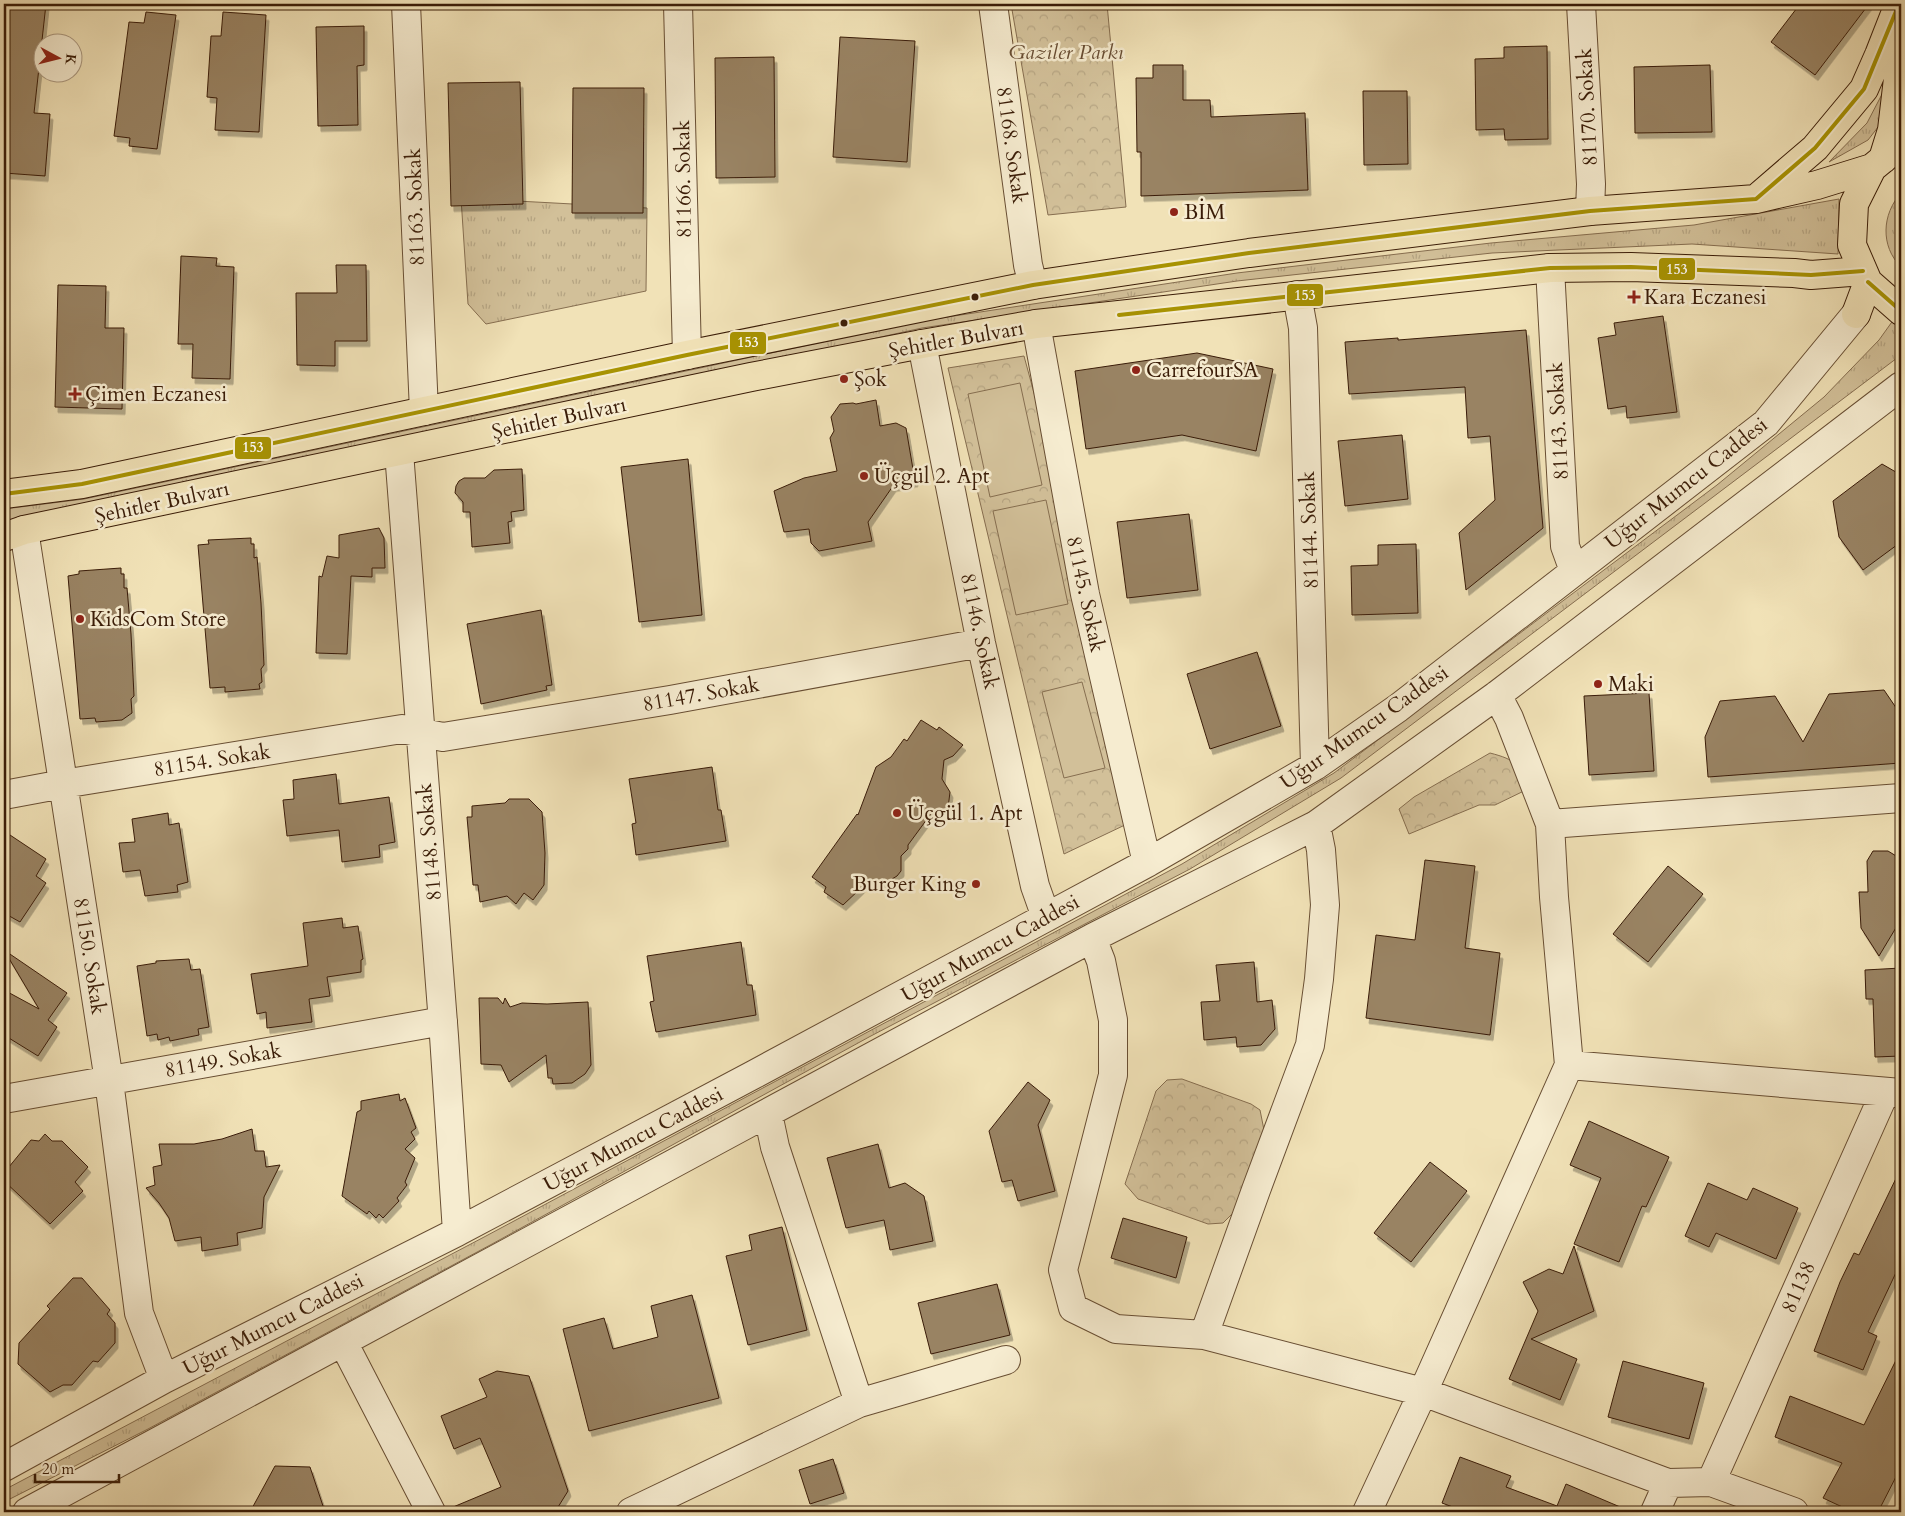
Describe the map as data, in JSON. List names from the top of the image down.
{
  "streets": {
    "main road": ["Şehitler Bulvarı", "Uğur Mumcu Caddesi"],
    "street": [
      "81170. Sokak",
      "81168. Sokak",
      "81166. Sokak",
      "81163. Sokak",
      "81143. Sokak",
      "81144. Sokak",
      "81145. Sokak",
      "81146. Sokak",
      "81147. Sokak",
      "81154. Sokak",
      "81148. Sokak",
      "81150. Sokak",
      "81149. Sokak",
      "81138"
    ]
  },
  "crossings": [
    ["81170. Sokak", "Şehitler Bulvarı"],
    ["81168. Sokak", "Şehitler Bulvarı"],
    ["81166. Sokak", "Şehitler Bulvarı"],
    ["81163. Sokak", "Şehitler Bulvarı"],
    ["Şehitler Bulvarı", "81143. Sokak"],
    ["Şehitler Bulvarı", "Uğur Mumcu Caddesi"],
    ["Şehitler Bulvarı", "81144. Sokak"],
    ["Şehitler Bulvarı", "81145. Sokak"],
    ["Şehitler Bulvarı", "81146. Sokak"],
    ["Şehitler Bulvarı", "81148. Sokak"],
    ["Şehitler Bulvarı", "81150. Sokak"],
    ["81143. Sokak", "Uğur Mumcu Caddesi"],
    ["Uğur Mumcu Caddesi", "81144. Sokak"],
    ["Uğur Mumcu Caddesi", "81145. Sokak"],
    ["Uğur Mumcu Caddesi", "81146. Sokak"],
    ["Uğur Mumcu Caddesi", "81148. Sokak"],
    ["Uğur Mumcu Caddesi", "81150. Sokak"],
    ["81146. Sokak", "81147. Sokak"],
    ["81147. Sokak", "81154. Sokak"],
    ["81147. Sokak", "81148. Sokak"],
    ["81154. Sokak", "81148. Sokak"],
    ["81154. Sokak", "81150. Sokak"],
    ["81148. Sokak", "81149. Sokak"],
    ["81150. Sokak", "81149. Sokak"]
  ],
  "parks": ["Gaziler Parkı"],
  "places": {
    "other": [
      "BİM",
      "CarrefourSA",
      "Şok",
      "Üçgül 2. Apt",
      "KidsCom Store",
      "Maki",
      "Üçgül 1. Apt",
      "Burger King"
    ],
    "health": ["Kara Eczanesi", "Çimen Eczanesi"]
  },
  "lines": ["transit line 153"],
  "scale_bar": "20 m",
  "north": "right"
}
